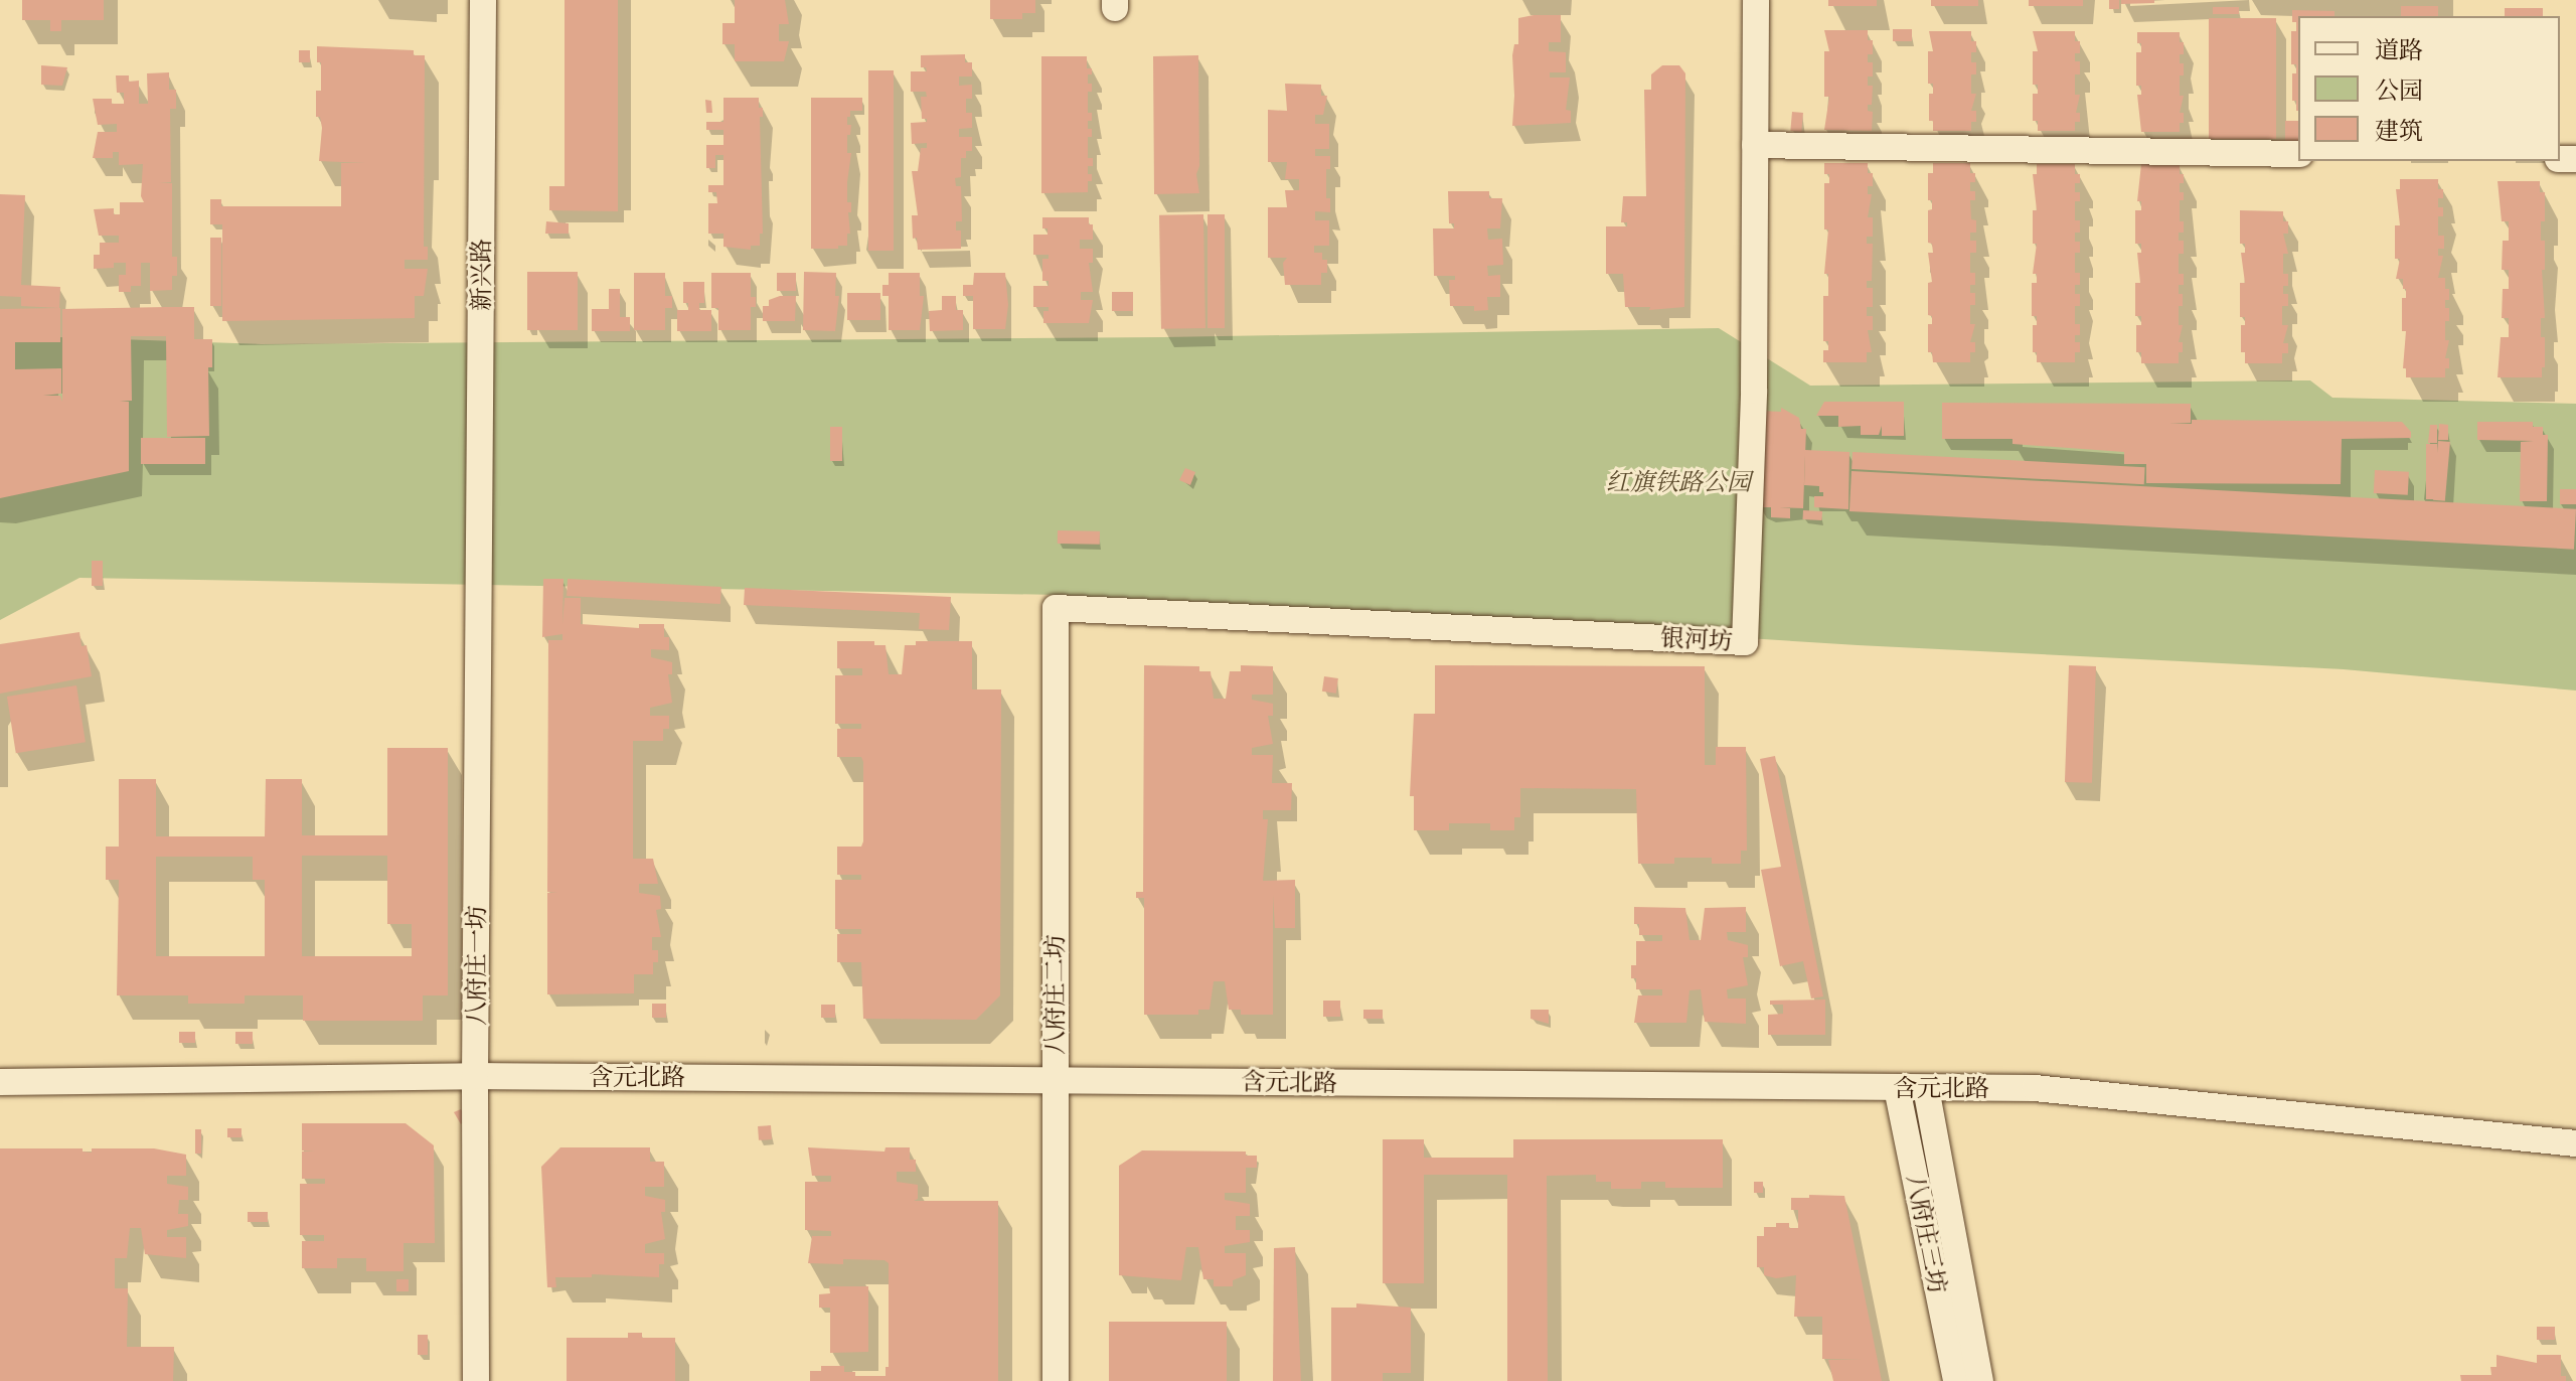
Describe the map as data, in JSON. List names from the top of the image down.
{
  "streets": {
    "street": [
      "新兴路",
      "银河坊",
      "八府庄一坊",
      "八府庄二坊",
      "含元北路",
      "八府庄三坊"
    ]
  },
  "crossings": [
    ["新兴路", "八府庄一坊"],
    ["银河坊", "八府庄二坊"],
    ["八府庄一坊", "含元北路"],
    ["八府庄二坊", "含元北路"],
    ["含元北路", "八府庄三坊"]
  ],
  "parks": ["红旗铁路公园"],
  "legend": ["道路", "公园", "建筑"]
}
